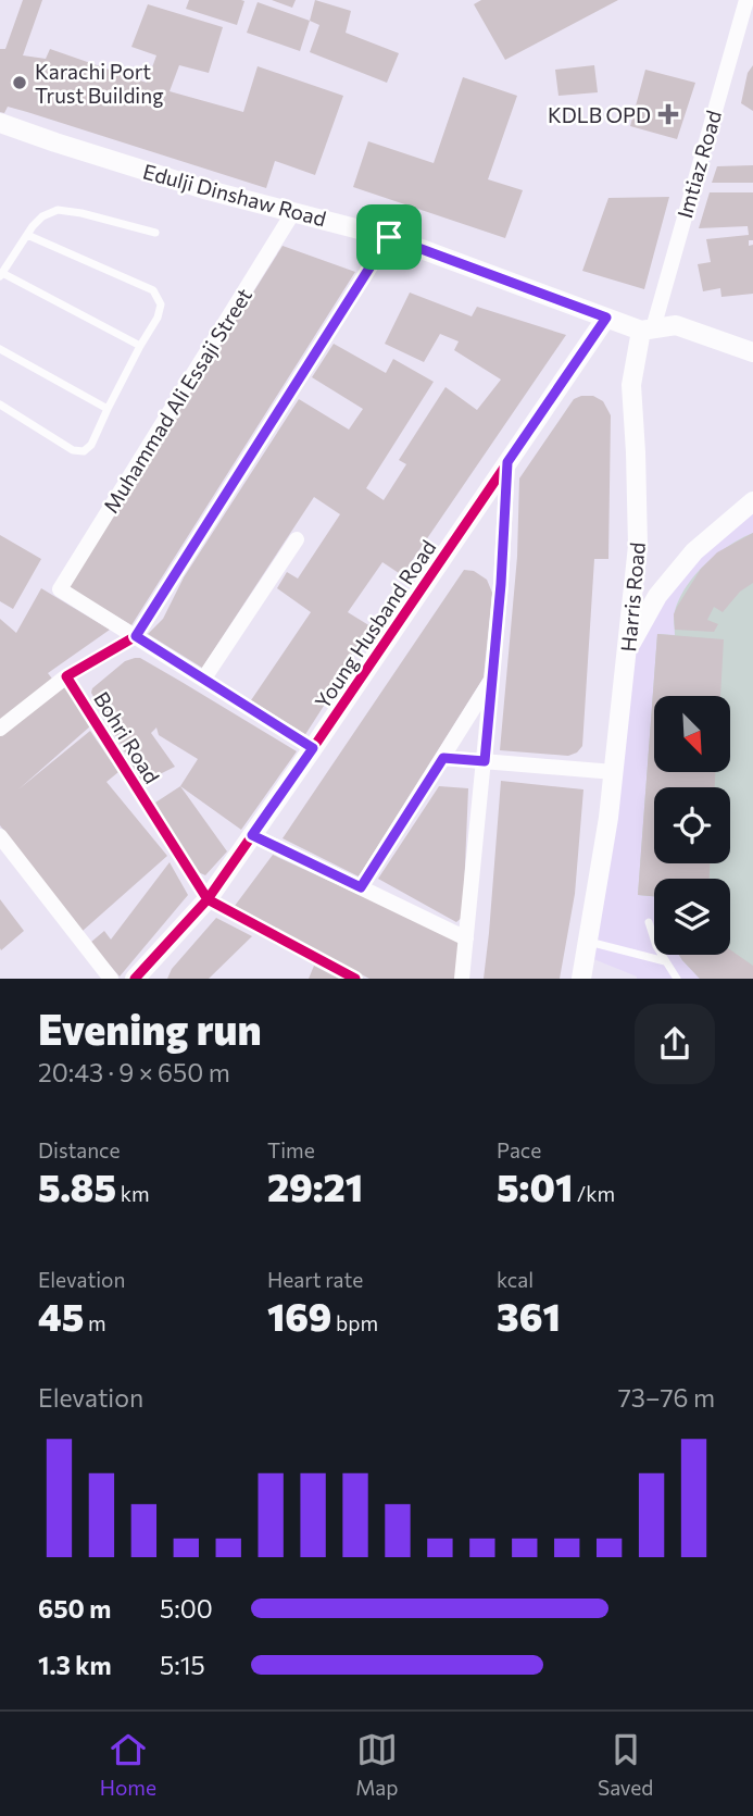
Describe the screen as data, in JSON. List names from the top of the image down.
{
  "streets": {
    "street": [
      "Imtiaz Road",
      "Edulji Dinshaw Road",
      "Muhammad Ali Essaji Street",
      "Harris Road",
      "Young Husband Road",
      "Bohri Road"
    ]
  },
  "crossings": [
    ["Imtiaz Road", "Edulji Dinshaw Road"],
    ["Imtiaz Road", "Harris Road"],
    ["Edulji Dinshaw Road", "Muhammad Ali Essaji Street"],
    ["Edulji Dinshaw Road", "Harris Road"],
    ["Edulji Dinshaw Road", "Young Husband Road"],
    ["Edulji Dinshaw Road", "Bohri Road"],
    ["Muhammad Ali Essaji Street", "Bohri Road"],
    ["Young Husband Road", "Bohri Road"]
  ],
  "places": {
    "other": ["Karachi Port Trust Building"],
    "health": ["KDLB OPD"]
  },
  "north": "bottom right",
  "page": {
    "heading": ["Evening run", "20:43 · 9 × 650 m"],
    "stats": [
      ["Distance", "5.85 km"],
      ["Time", "29:21"],
      ["Pace", "5:01 /km"],
      ["Elevation", "45 m"],
      ["Heart rate", "169 bpm"],
      ["kcal", "361"]
    ],
    "chart": ["Elevation", "73–76 m"],
    "list": [
      {
        "name": "650 m",
        "note": "5:00"
      },
      {
        "name": "1.3 km",
        "note": "5:15"
      }
    ],
    "tabs": ["Home", "Map", "Saved"]
  }
}
